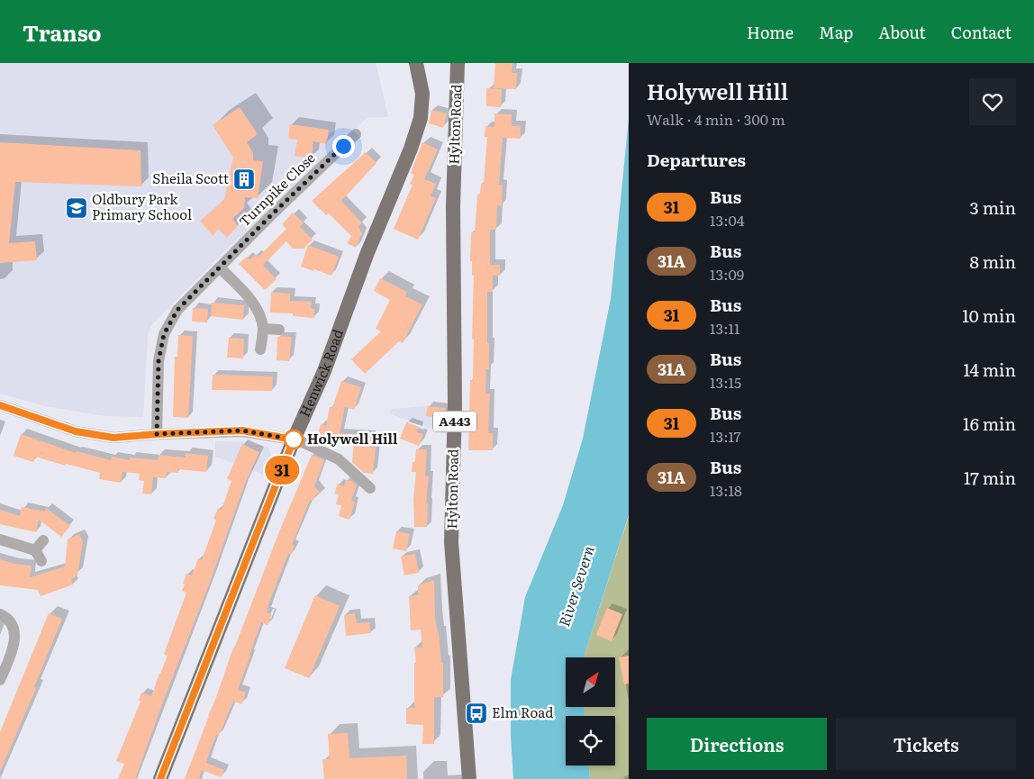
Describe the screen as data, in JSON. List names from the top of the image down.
{
  "streets": {
    "main road": ["Hylton Road", "Henwick Road", "A443"],
    "street": ["Turnpike Close"]
  },
  "water": ["River Severn"],
  "places": {
    "building": ["Sheila Scott"],
    "school or university": ["Oldbury Park Primary School"],
    "other": ["Holywell Hill"],
    "bus stop": ["Elm Road"]
  },
  "lines": ["bus line 31"],
  "north": "top right",
  "page": {
    "header": "Transo",
    "nav": [
      "Home",
      "Map",
      "About",
      "Contact"
    ],
    "on_map": "31",
    "heading": [
      ["Holywell Hill", "Walk · 4 min · 300 m"],
      "Departures"
    ],
    "list": [
      {
        "mark": "31",
        "name": "Bus",
        "note": "13:04",
        "value": "3 min"
      },
      {
        "mark": "31A",
        "name": "Bus",
        "note": "13:09",
        "value": "8 min"
      },
      {
        "mark": "31",
        "name": "Bus",
        "note": "13:11",
        "value": "10 min"
      },
      {
        "mark": "31A",
        "name": "Bus",
        "note": "13:15",
        "value": "14 min"
      },
      {
        "mark": "31",
        "name": "Bus",
        "note": "13:17",
        "value": "16 min"
      },
      {
        "mark": "31A",
        "name": "Bus",
        "note": "13:18",
        "value": "17 min"
      }
    ],
    "buttons": ["Directions", "Tickets"]
  }
}
